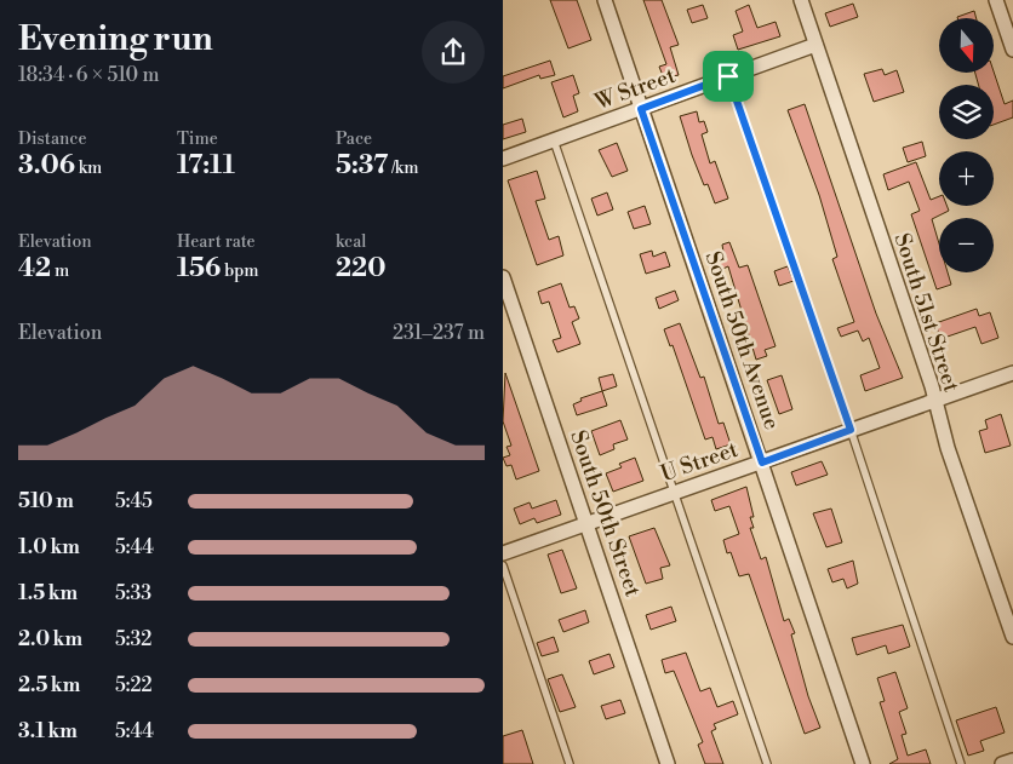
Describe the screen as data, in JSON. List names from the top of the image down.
{
  "streets": {
    "street": [
      "W Street",
      "South 51st Street",
      "South 50th Avenue",
      "U Street",
      "South 50th Street"
    ]
  },
  "crossings": [
    ["W Street", "South 51st Street"],
    ["W Street", "South 50th Avenue"],
    ["South 51st Street", "U Street"],
    ["South 50th Avenue", "U Street"],
    ["U Street", "South 50th Street"]
  ],
  "north": "bottom",
  "page": {
    "heading": ["Evening run", "18:34 · 6 × 510 m"],
    "map_buttons": ["+", "−"],
    "stats": [
      ["Distance", "3.06 km"],
      ["Time", "17:11"],
      ["Pace", "5:37 /km"],
      ["Elevation", "42 m"],
      ["Heart rate", "156 bpm"],
      ["kcal", "220"]
    ],
    "chart": ["Elevation", "231–237 m"],
    "list": [
      {
        "name": "510 m",
        "note": "5:45"
      },
      {
        "name": "1.0 km",
        "note": "5:44"
      },
      {
        "name": "1.5 km",
        "note": "5:33"
      },
      {
        "name": "2.0 km",
        "note": "5:32"
      },
      {
        "name": "2.5 km",
        "note": "5:22"
      },
      {
        "name": "3.1 km",
        "note": "5:44"
      }
    ]
  }
}
